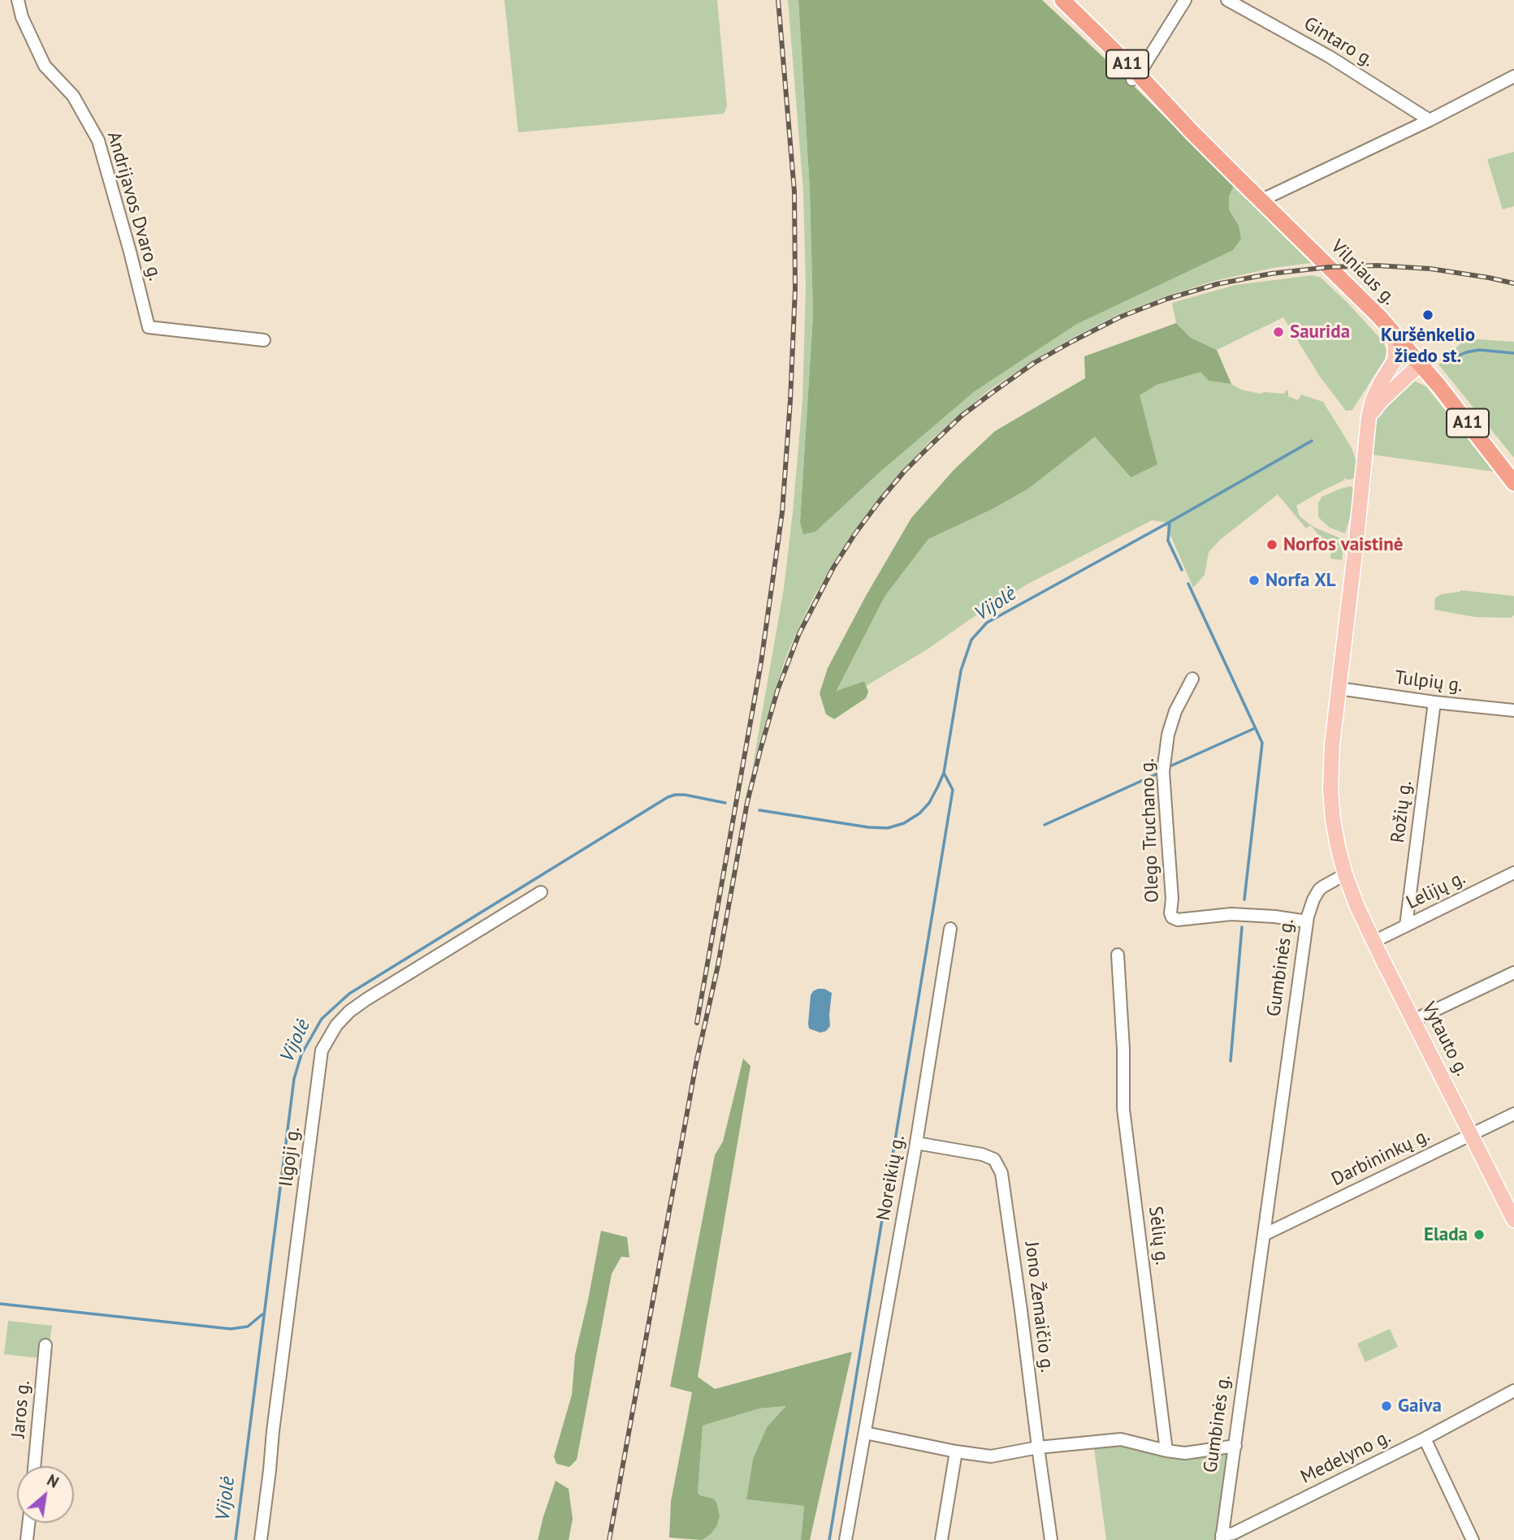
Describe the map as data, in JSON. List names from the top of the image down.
{
  "streets": {
    "highway": ["A11", "Vilniaus g."],
    "main road": ["Vytauto g."],
    "street": [
      "Gintaro g.",
      "Andrijavos Dvaro g.",
      "Tulpių g.",
      "Rožių g.",
      "Olego Truchano g.",
      "Lelijų g.",
      "Gumbinės g.",
      "Ilgoji g.",
      "Darbininkų g.",
      "Noreikių g.",
      "Sėlių g.",
      "Jono Žemaičio g.",
      "Jaros g.",
      "Medelyno g."
    ]
  },
  "crossings": [
    ["Tulpių g.", "Rožių g."],
    ["Rožių g.", "Lelijų g."],
    ["Olego Truchano g.", "Gumbinės g."],
    ["Lelijų g.", "Vytauto g."],
    ["Gumbinės g.", "Vytauto g."],
    ["Gumbinės g.", "Darbininkų g."],
    ["Gumbinės g.", "Medelyno g."],
    ["Vytauto g.", "Darbininkų g."],
    ["Noreikių g.", "Jono Žemaičio g."]
  ],
  "water": ["Vijolė"],
  "places": [
    "Kuršėnkelio žiedo st.",
    "Saurida",
    "Norfos vaistinė",
    "Norfa XL",
    "Elada",
    "Gaiva"
  ],
  "north": "top right"
}
